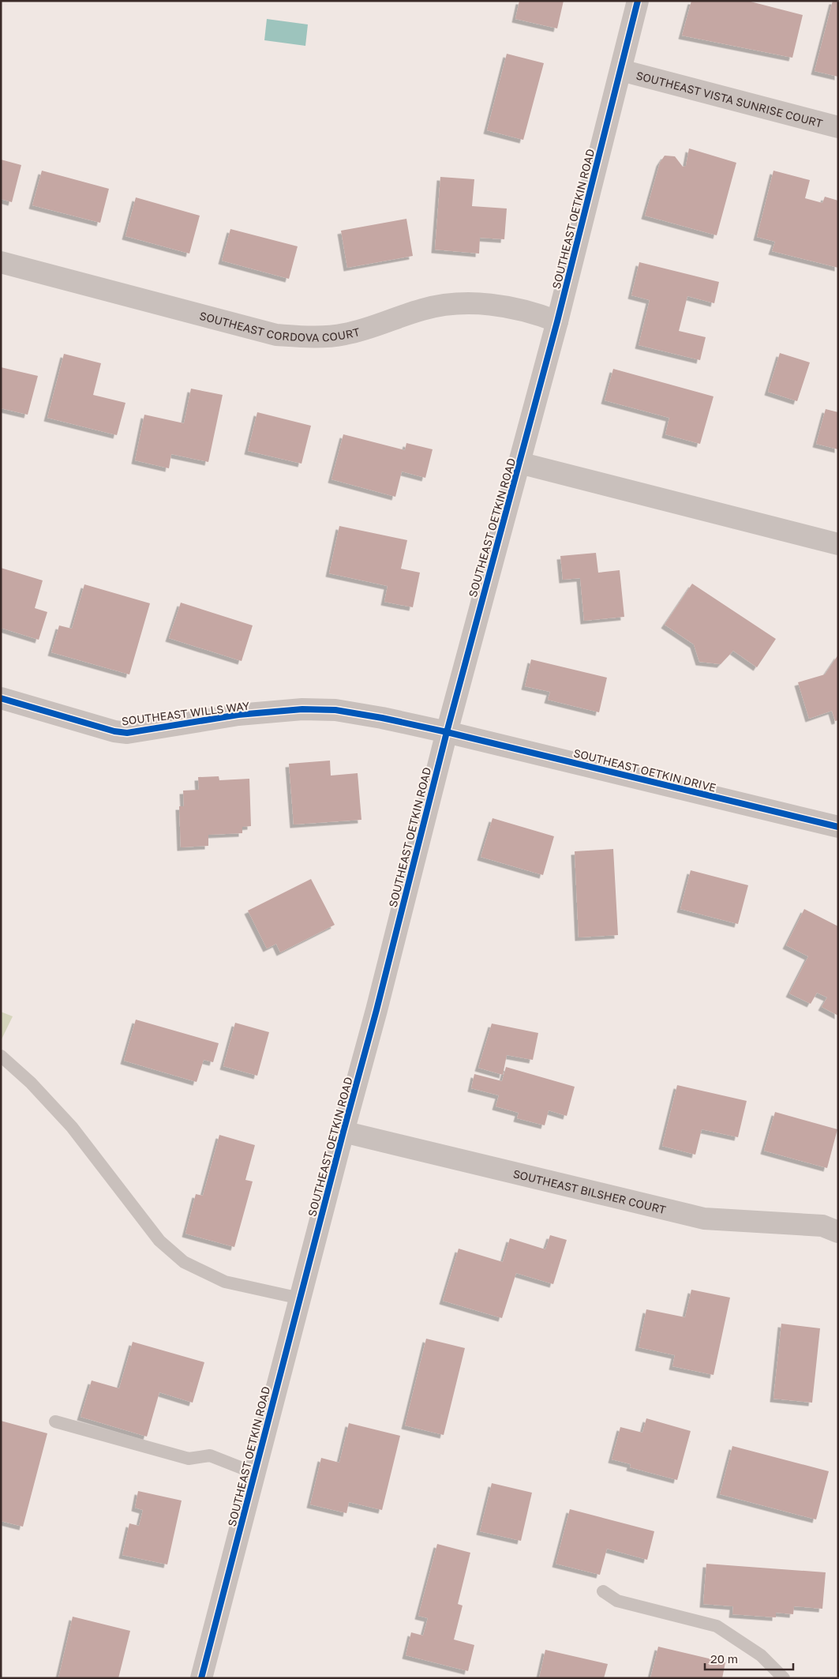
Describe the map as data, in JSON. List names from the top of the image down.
{
  "streets": {
    "street": [
      "SOUTHEAST VISTA SUNRISE COURT",
      "SOUTHEAST OETKIN ROAD",
      "SOUTHEAST CORDOVA COURT",
      "SOUTHEAST WILLS WAY",
      "SOUTHEAST OETKIN DRIVE",
      "SOUTHEAST BILSHER COURT"
    ]
  },
  "crossings": [
    ["SOUTHEAST VISTA SUNRISE COURT", "SOUTHEAST OETKIN ROAD"],
    ["SOUTHEAST OETKIN ROAD", "SOUTHEAST CORDOVA COURT"],
    ["SOUTHEAST OETKIN ROAD", "SOUTHEAST WILLS WAY"],
    ["SOUTHEAST OETKIN ROAD", "SOUTHEAST OETKIN DRIVE"],
    ["SOUTHEAST OETKIN ROAD", "SOUTHEAST BILSHER COURT"],
    ["SOUTHEAST WILLS WAY", "SOUTHEAST OETKIN DRIVE"]
  ],
  "scale_bar": "20 m"
}
